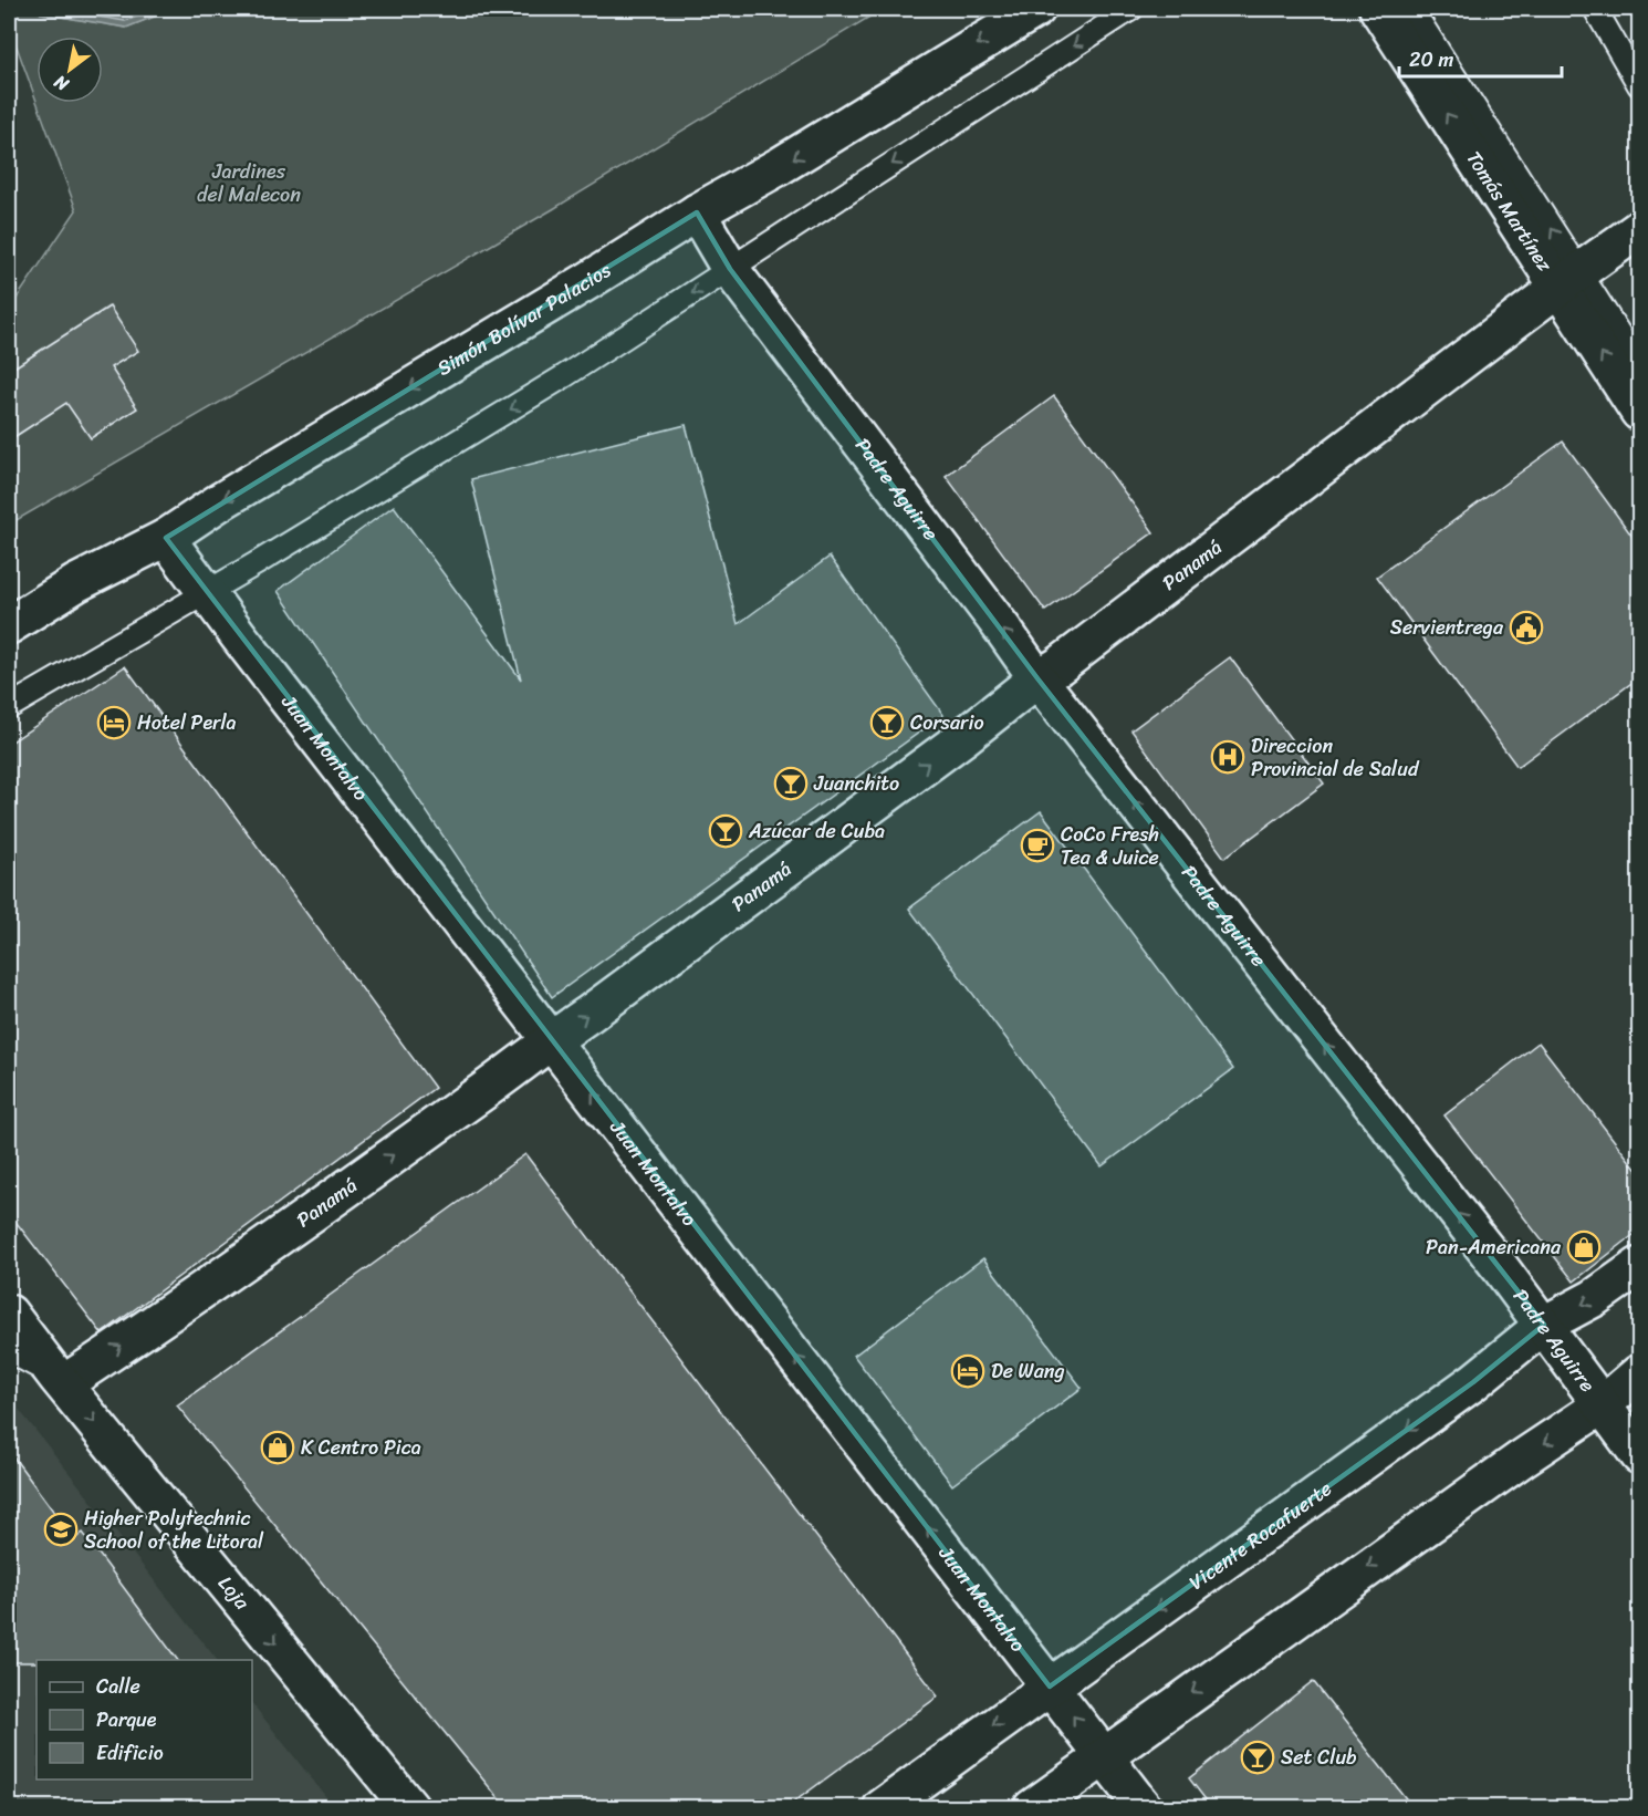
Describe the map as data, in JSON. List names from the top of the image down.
{
  "streets": {
    "street": [
      "Tomás Martínez",
      "Simón Bolívar Palacios",
      "Padre Aguirre",
      "Panamá",
      "Juan Montalvo",
      "Vicente Rocafuerte",
      "Loja"
    ]
  },
  "crossings": [
    ["Tomás Martínez", "Panamá"],
    ["Simón Bolívar Palacios", "Padre Aguirre"],
    ["Simón Bolívar Palacios", "Juan Montalvo"],
    ["Padre Aguirre", "Panamá"],
    ["Padre Aguirre", "Vicente Rocafuerte"],
    ["Panamá", "Juan Montalvo"],
    ["Panamá", "Loja"],
    ["Juan Montalvo", "Vicente Rocafuerte"]
  ],
  "one_way": [
    "Tomás Martínez",
    "Simón Bolívar Palacios",
    "Padre Aguirre",
    "Panamá",
    "Juan Montalvo",
    "Loja"
  ],
  "parks": ["Jardines del Malecon"],
  "places": {
    "public building": ["Servientrega"],
    "hotel": ["Hotel Perla", "De Wang"],
    "bar": [
      "Corsario",
      "Juanchito",
      "Azúcar de Cuba",
      "Set Club"
    ],
    "hospital": ["Direccion Provincial de Salud"],
    "cafe": ["CoCo Fresh Tea & Juice"],
    "shop": ["Pan-Americana", "K Centro Pica"],
    "school or university": ["Higher Polytechnic School of the Litoral"]
  },
  "legend": ["Calle", "Parque", "Edificio"],
  "scale_bar": "20 m",
  "north": "bottom left"
}
